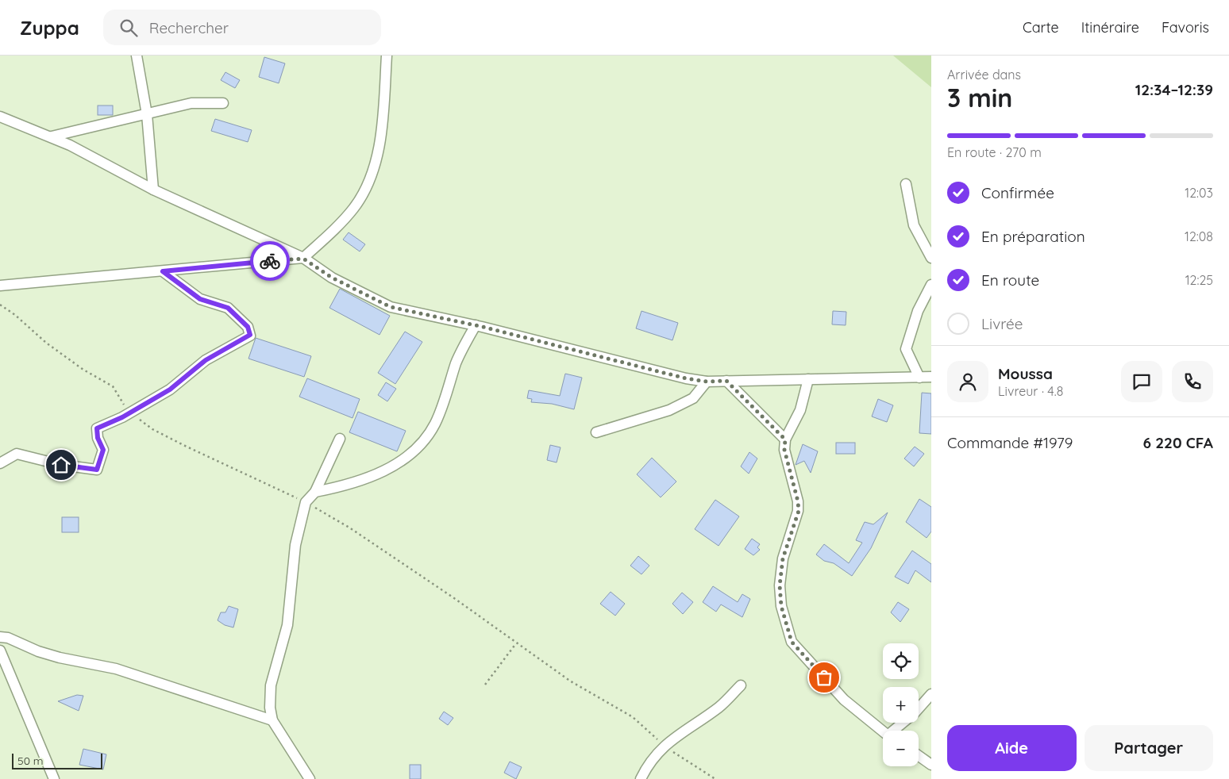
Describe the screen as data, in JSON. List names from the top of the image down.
{
  "scale_bar": "50 m",
  "page": {
    "header": "Zuppa",
    "search": "Rechercher",
    "nav": ["Carte", "Itinéraire", "Favoris"],
    "heading": ["3 min", "Arrivée dans", "12:34–12:39"],
    "panel": [
      "Moussa",
      "Livreur · 4.8",
      "Commande #1979",
      "6 220 CFA"
    ],
    "bar": "En route · 270 m",
    "list": [
      ["Confirmée", "12:03"],
      ["En préparation", "12:08"],
      ["En route", "12:25"],
      "Livrée"
    ],
    "map_buttons": ["+", "−"],
    "buttons": ["Aide", "Partager"],
    "scale": "50 m"
  }
}
